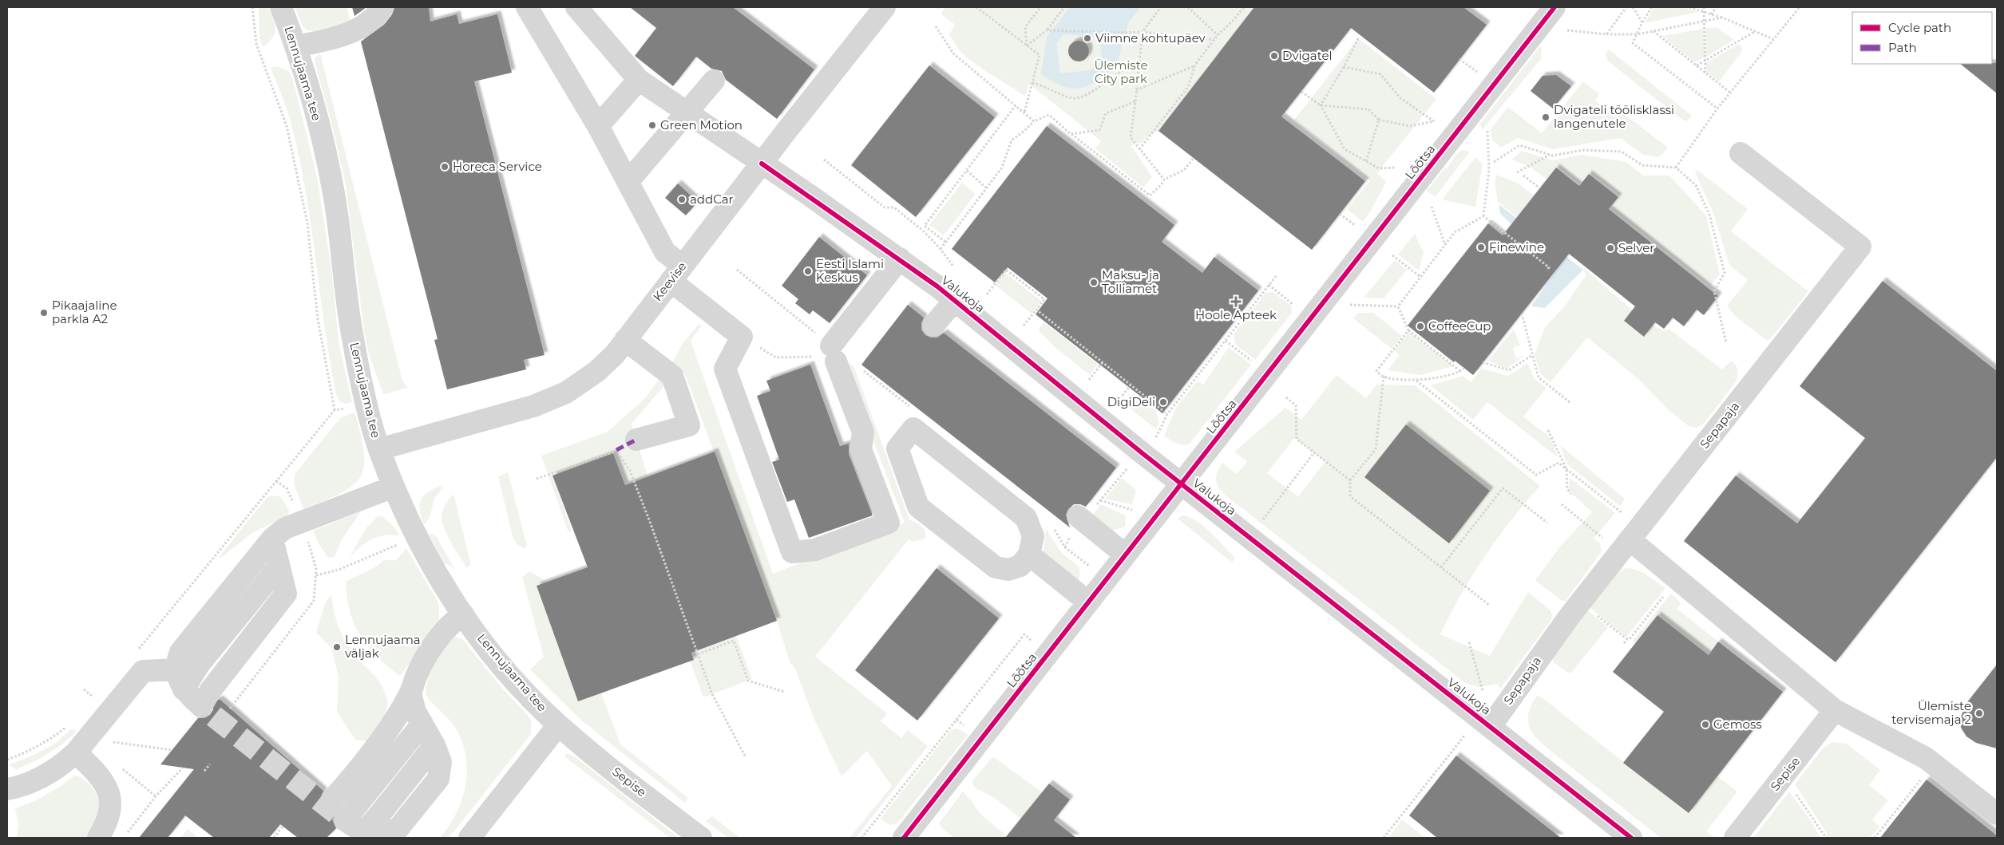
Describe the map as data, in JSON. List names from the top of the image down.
{
  "streets": {
    "street": [
      "Lennujaama tee",
      "Lõõtsa",
      "Keevise",
      "Valukoja",
      "Sepapaja",
      "Sepise"
    ]
  },
  "crossings": [
    ["Lennujaama tee", "Keevise"],
    ["Lennujaama tee", "Sepise"],
    ["Lõõtsa", "Valukoja"],
    ["Keevise", "Valukoja"],
    ["Valukoja", "Sepapaja"]
  ],
  "parks": ["Ülemiste City park"],
  "places": {
    "other": [
      "Viimne kohtupäev",
      "Dvigatel",
      "Dvigateli töölisklassi langenutele",
      "Green Motion",
      "Horeca Service",
      "addCar",
      "Finewine",
      "Selver",
      "Eesti Islami Keskus",
      "Maksu- ja Tolliamet",
      "Pikaajaline parkla A2",
      "CoffeeCup",
      "DigiDeli",
      "Lennujaama väljak",
      "Ülemiste tervisemaja 2",
      "Gemoss"
    ],
    "health": ["Hoole Apteek"]
  },
  "legend": ["Cycle path", "Path"]
}
